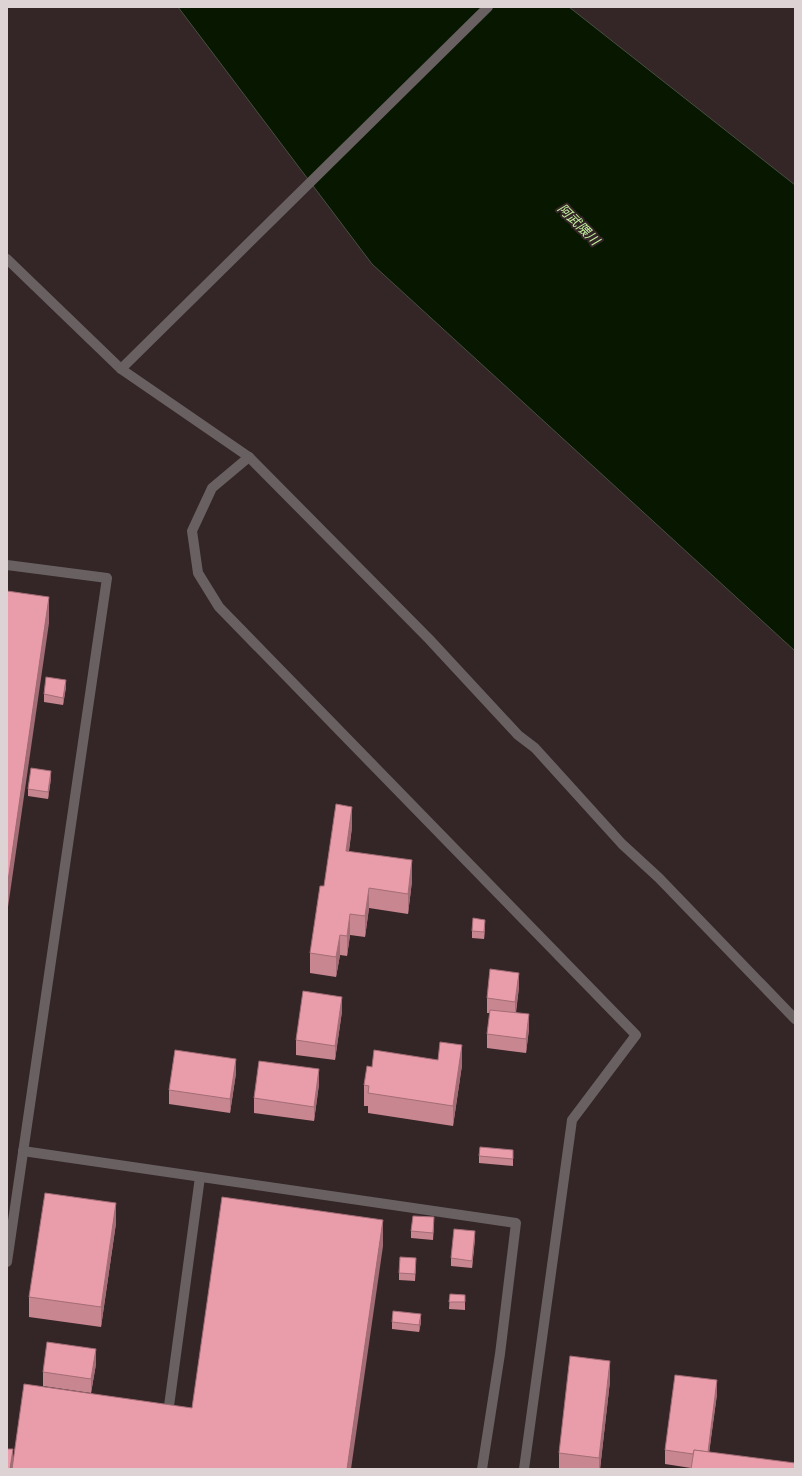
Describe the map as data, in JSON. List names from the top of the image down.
{
  "water": ["阿武隈川"]
}
